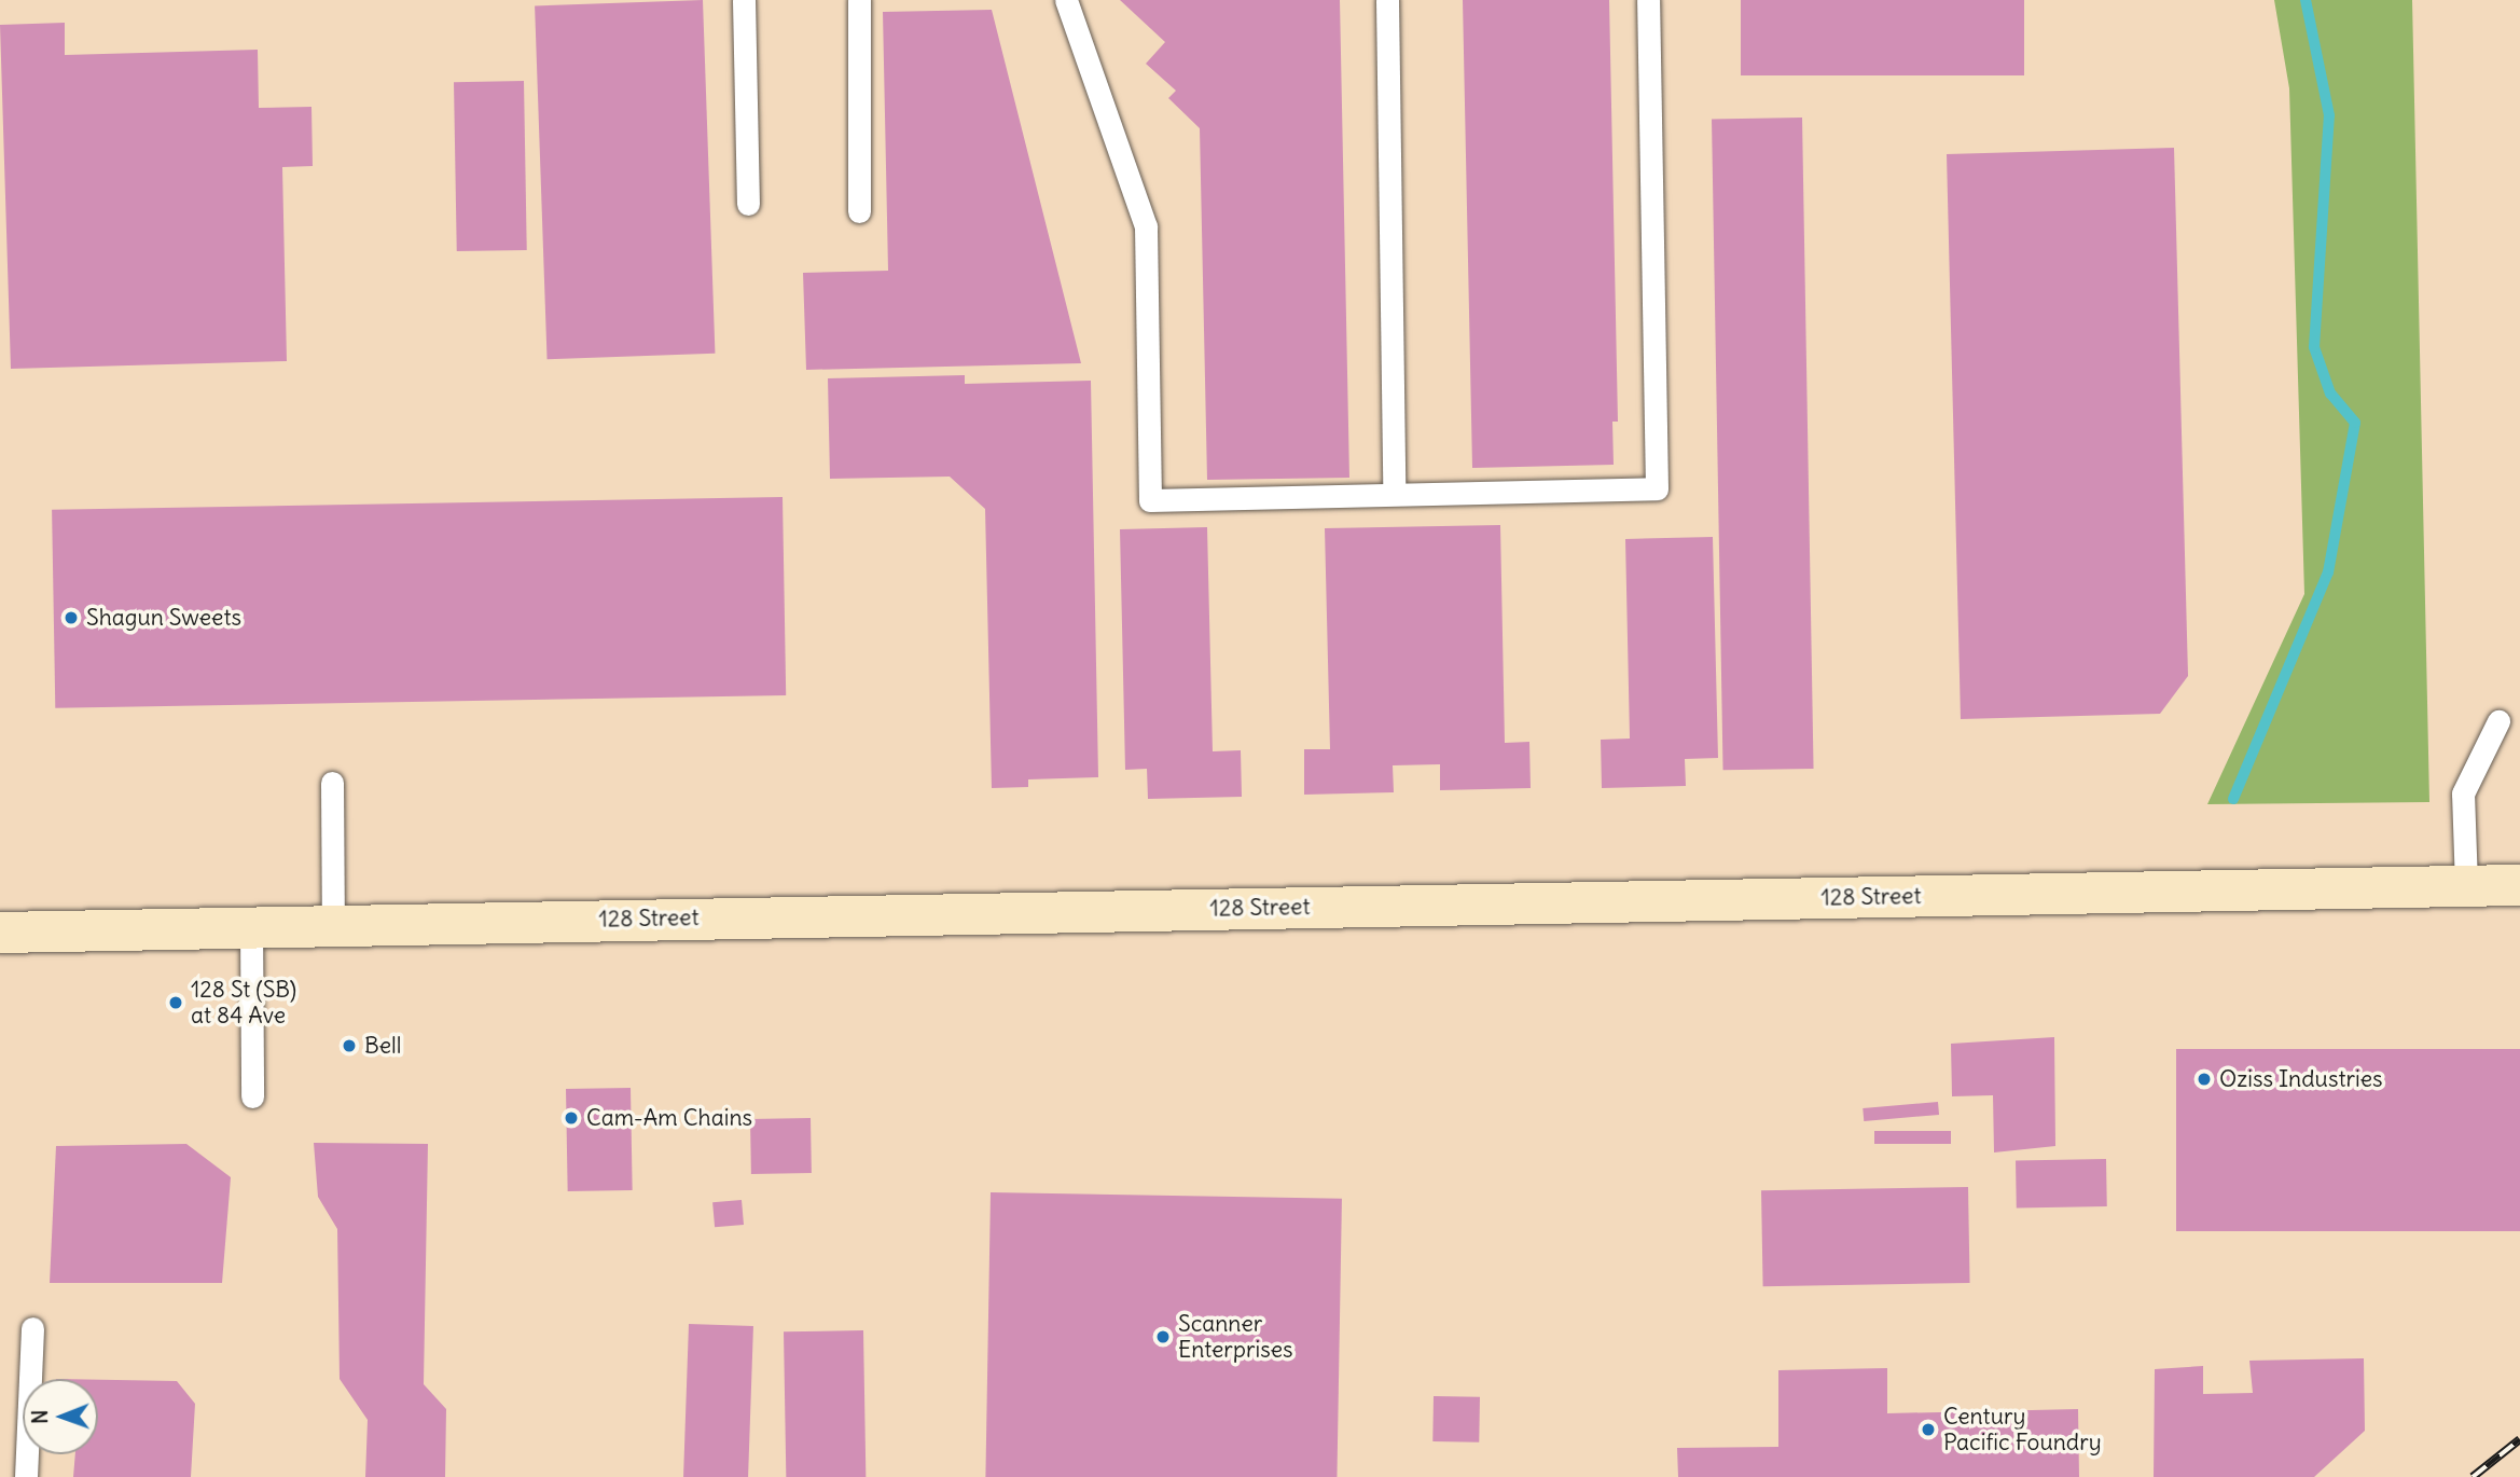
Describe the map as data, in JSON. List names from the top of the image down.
{
  "streets": {
    "main road": ["128 Street"]
  },
  "places": [
    "Shagun Sweets",
    "128 St (SB) at 84 Ave",
    "Bell",
    "Oziss Industries",
    "Cam-Am Chains",
    "Scanner Enterprises",
    "Century Pacific Foundry"
  ],
  "north": "left"
}
